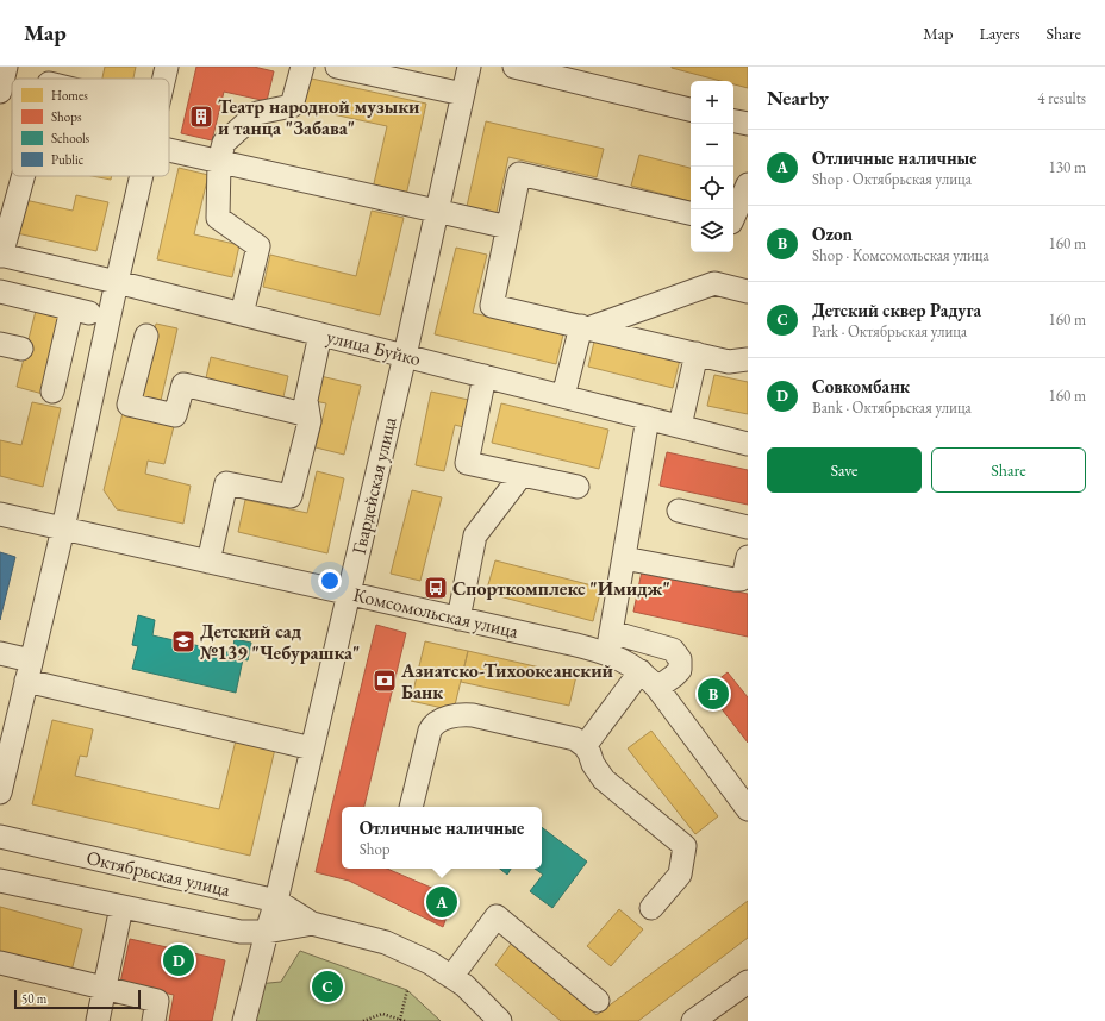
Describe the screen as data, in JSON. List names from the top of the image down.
{
  "streets": {
    "street": [
      "улица Буйко",
      "Гвардейская улица",
      "Комсомольская улица",
      "Октябрьская улица"
    ]
  },
  "crossings": [
    ["улица Буйко", "Гвардейская улица"],
    ["Гвардейская улица", "Комсомольская улица"],
    ["Гвардейская улица", "Октябрьская улица"]
  ],
  "places": {
    "building": ["Театр народной музыки и танца \"Забава\""],
    "bus stop": ["Спорткомплекс \"Имидж\""],
    "school or university": ["Детский сад №139 \"Чебурашка\""],
    "bank": ["Азиатско-Тихоокеанский Банк"]
  },
  "legend": [
    "Homes",
    "Shops",
    "Schools",
    "Public"
  ],
  "scale_bar": "50 m",
  "page": {
    "header": "Map",
    "nav": ["Map", "Layers", "Share"],
    "heading": ["Nearby", "4 results"],
    "map_buttons": ["+", "−"],
    "list": [
      {
        "mark": "A",
        "name": "Отличные наличные",
        "note": "Shop · Октябрьская улица",
        "value": "130 m"
      },
      {
        "mark": "B",
        "name": "Ozon",
        "note": "Shop · Комсомольская улица",
        "value": "160 m"
      },
      {
        "mark": "C",
        "name": "Детский сквер Радуга",
        "note": "Park · Октябрьская улица",
        "value": "160 m"
      },
      {
        "mark": "D",
        "name": "Совкомбанк",
        "note": "Bank · Октябрьская улица",
        "value": "160 m"
      }
    ],
    "buttons": ["Save", "Share"],
    "pins": [
      "B",
      "A",
      "D",
      "C"
    ],
    "popup": ["Отличные наличные", "Shop"],
    "scale": "50 m"
  }
}
